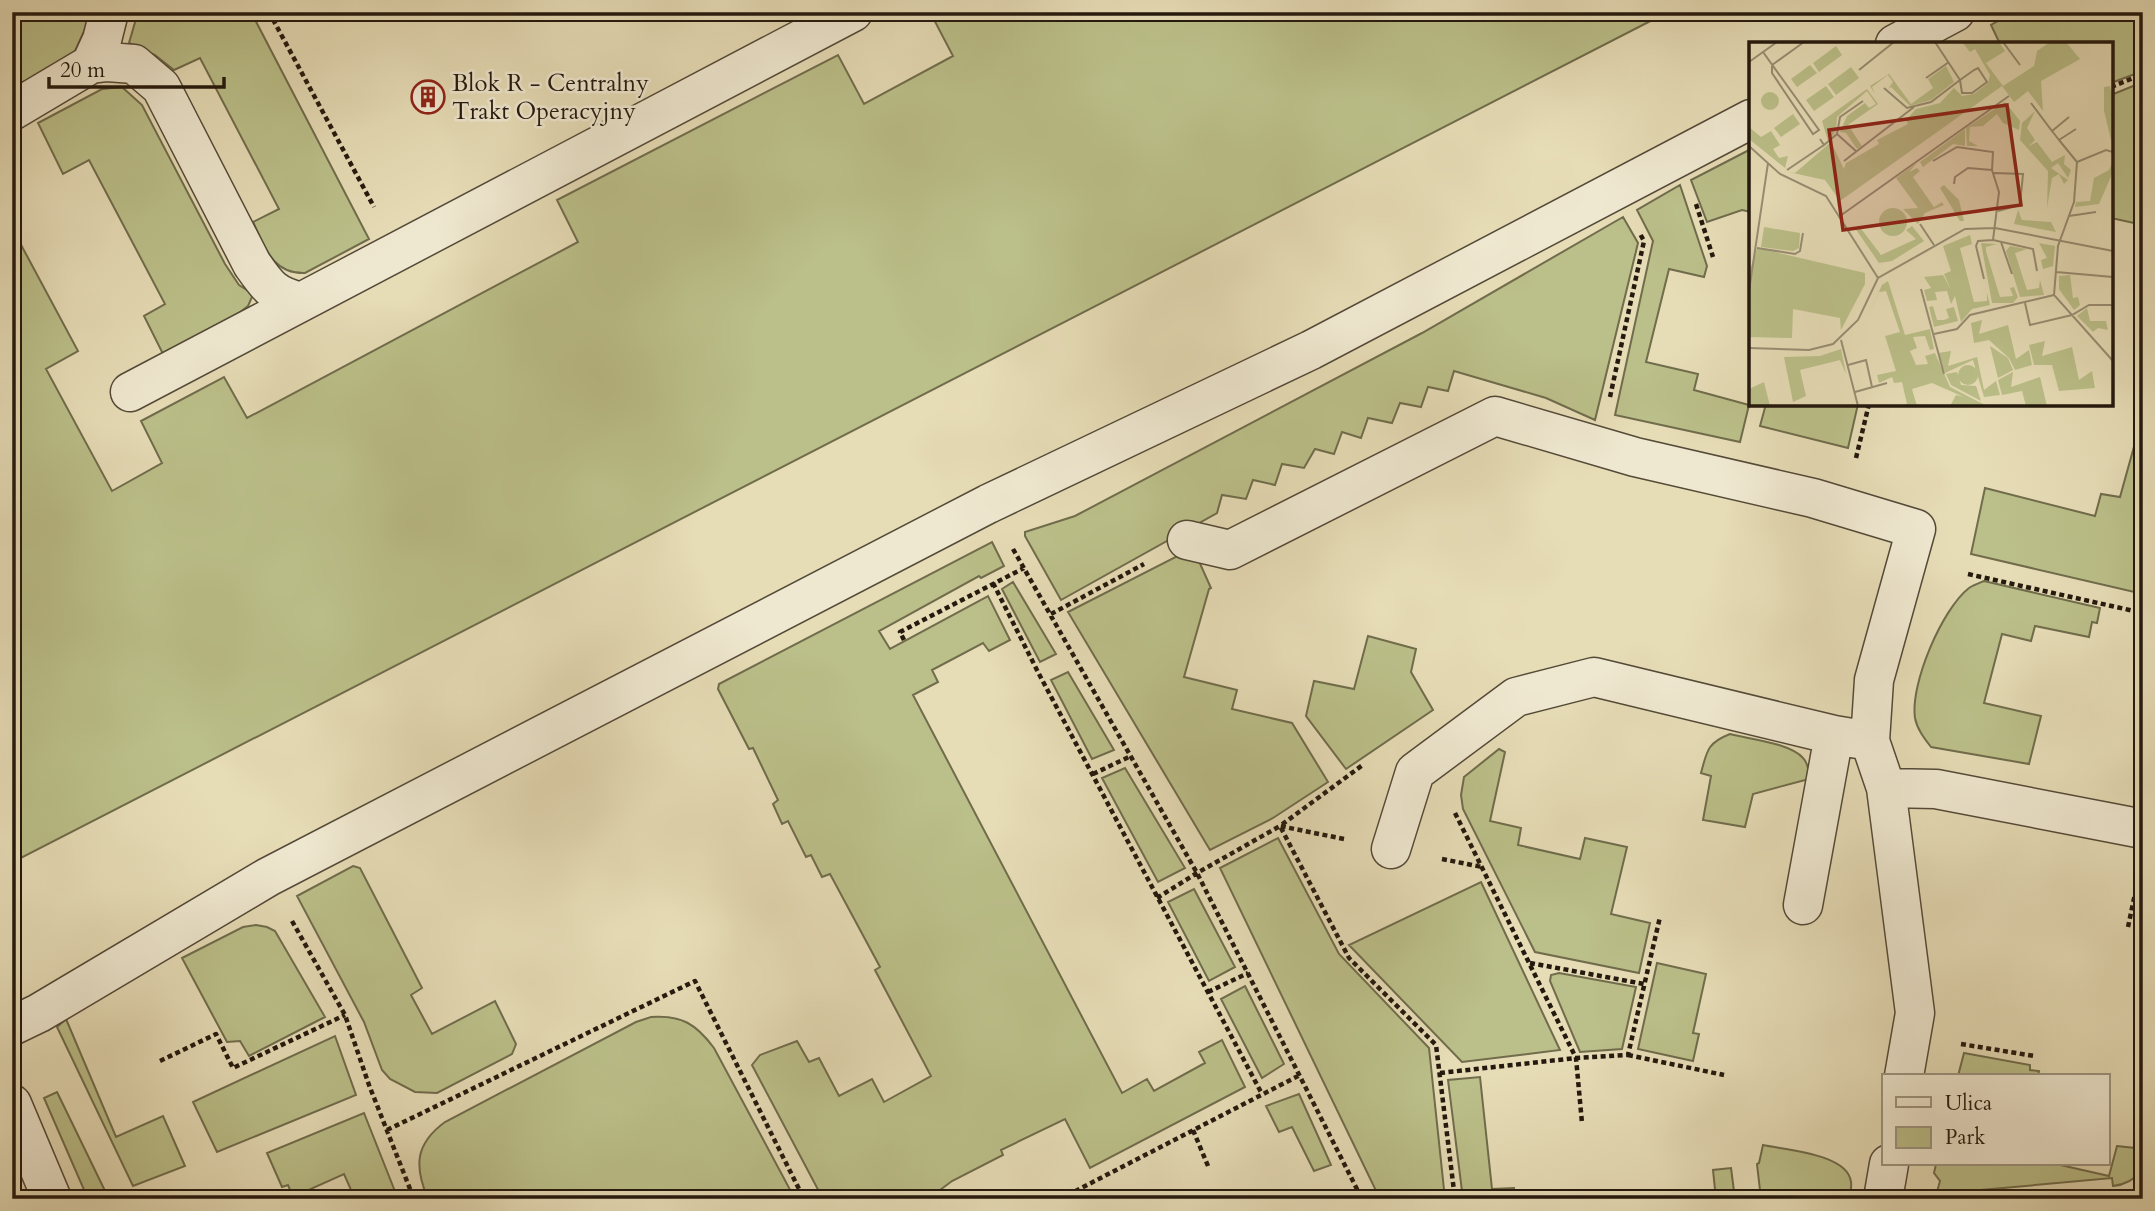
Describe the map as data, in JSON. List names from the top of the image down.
{
  "places": {
    "building": ["Blok R - Centralny Trakt Operacyjny"]
  },
  "legend": ["Ulica", "Park"],
  "scale_bar": "20 m"
}
